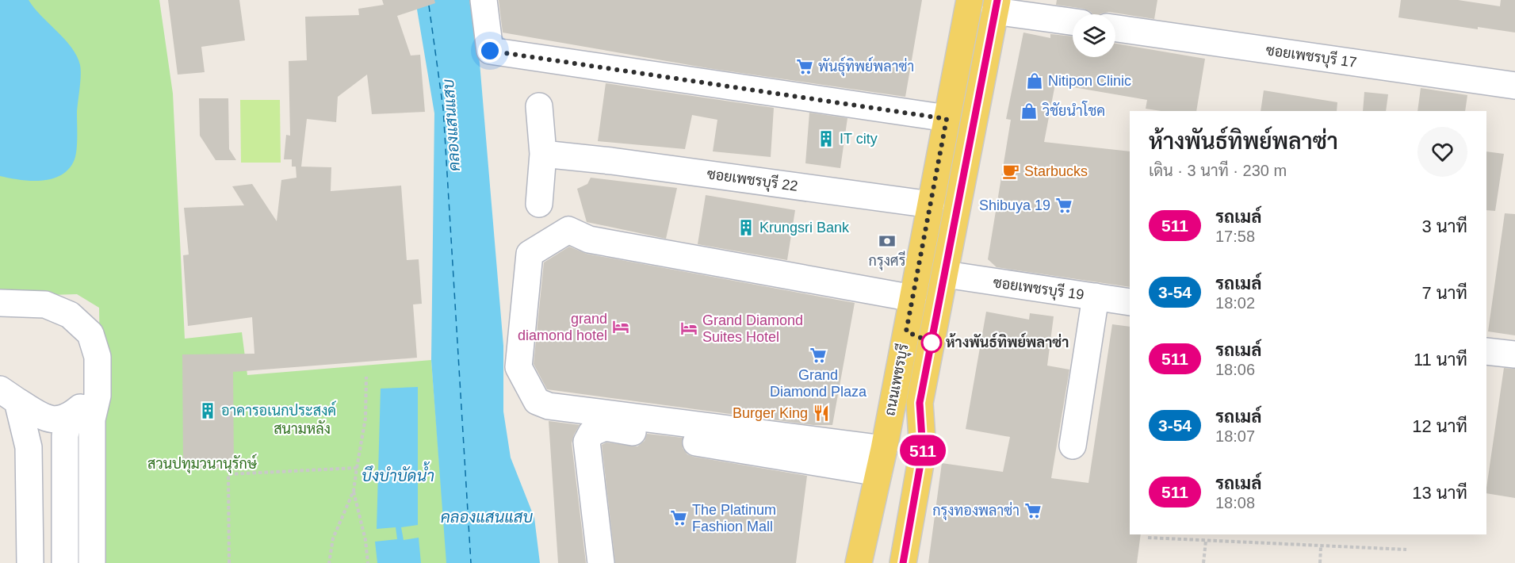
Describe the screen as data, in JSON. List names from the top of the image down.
{
  "streets": {
    "main road": ["ถนนเพชรบุรี"],
    "street": ["ซอยเพชรบุรี 17", "ซอยเพชรบุรี 22", "ซอยเพชรบุรี 19"]
  },
  "crossings": [
    ["ซอยเพชรบุรี 22", "ถนนเพชรบุรี"],
    ["ซอยเพชรบุรี 19", "ถนนเพชรบุรี"]
  ],
  "water": ["คลองแสนแสบ", "บึงบำบัดน้ำ"],
  "parks": ["สนามหลัง", "สวนปทุมวนานุรักษ์"],
  "places": {
    "supermarket": [
      "พันธุ์ทิพย์พลาซ่า",
      "Shibuya 19",
      "Grand Diamond Plaza",
      "กรุงทองพลาซ่า",
      "The Platinum Fashion Mall"
    ],
    "shop": ["Nitipon Clinic", "วิชัยนำโชค"],
    "building": ["IT city", "Krungsri Bank", "อาคารอเนกประสงค์"],
    "cafe": ["Starbucks"],
    "bank": ["กรุงศรี"],
    "hotel": ["grand diamond hotel", "Grand Diamond Suites Hotel"],
    "other": ["ห้างพันธ์ทิพย์พลาซ่า"],
    "restaurant": ["Burger King"]
  },
  "lines": ["bus line 511"],
  "page": {
    "on_map": "511",
    "heading": ["ห้างพันธ์ทิพย์พลาซ่า", "เดิน · 3 นาที · 230 m"],
    "list": [
      {
        "mark": "511",
        "name": "รถเมล์",
        "note": "17:58",
        "value": "3 นาที"
      },
      {
        "mark": "3-54",
        "name": "รถเมล์",
        "note": "18:02",
        "value": "7 นาที"
      },
      {
        "mark": "511",
        "name": "รถเมล์",
        "note": "18:06",
        "value": "11 นาที"
      },
      {
        "mark": "3-54",
        "name": "รถเมล์",
        "note": "18:07",
        "value": "12 นาที"
      },
      {
        "mark": "511",
        "name": "รถเมล์",
        "note": "18:08",
        "value": "13 นาที"
      }
    ]
  }
}
